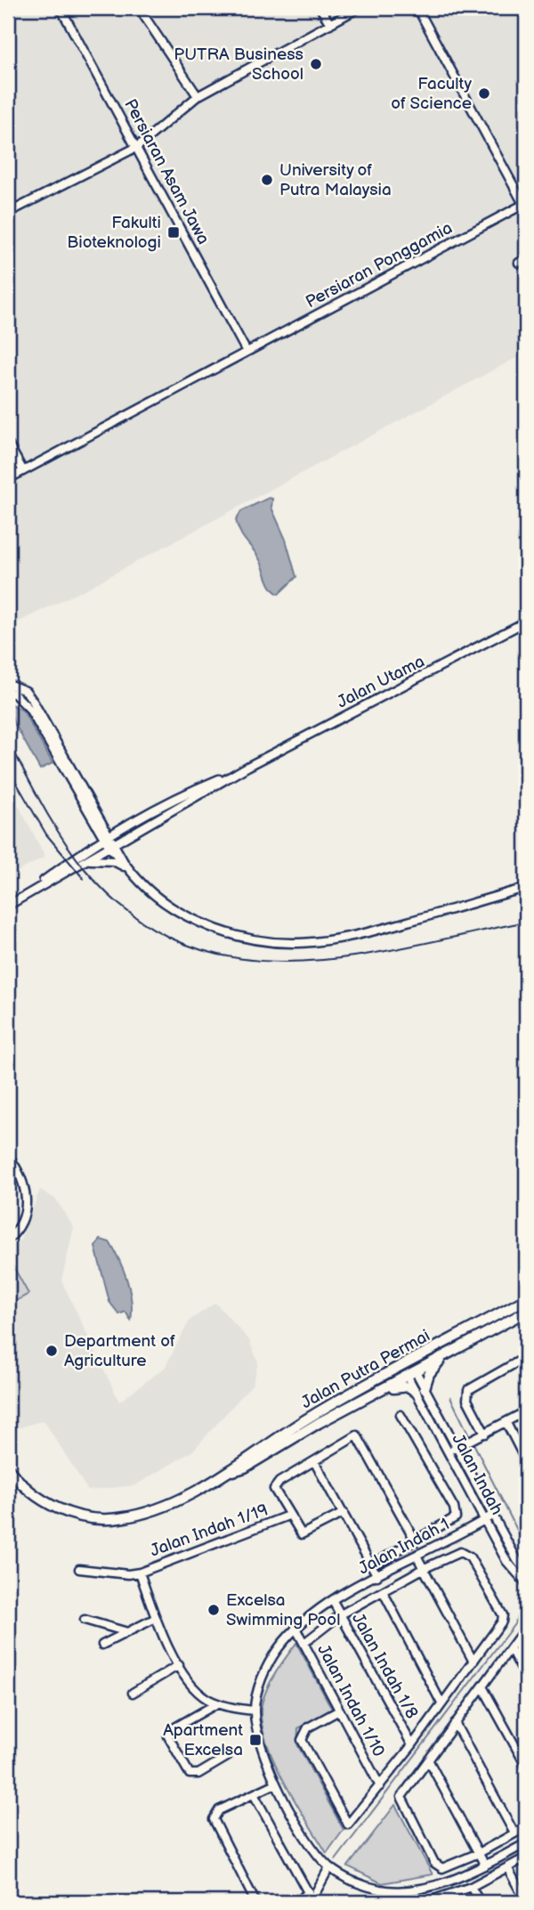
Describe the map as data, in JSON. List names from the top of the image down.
{
  "streets": {
    "main road": ["Jalan Putra Permai"],
    "street": [
      "Persiaran Asam Jawa",
      "Persiaran Ponggamia",
      "Jalan Utama",
      "Jalan Indah",
      "Jalan Indah 1/19",
      "Jalan Indah 1",
      "Jalan Indah 1/8",
      "Jalan Indah 1/10"
    ]
  },
  "crossings": [
    ["Persiaran Asam Jawa", "Persiaran Ponggamia"],
    ["Jalan Putra Permai", "Jalan Indah"],
    ["Jalan Indah", "Jalan Indah 1"],
    ["Jalan Indah 1", "Jalan Indah 1/8"],
    ["Jalan Indah 1", "Jalan Indah 1/10"]
  ],
  "places": {
    "other": [
      "PUTRA Business School",
      "Faculty of Science",
      "University of Putra Malaysia",
      "Department of Agriculture",
      "Excelsa Swimming Pool"
    ],
    "transit": ["Fakulti Bioteknologi", "Apartment Excelsa"]
  }
}
